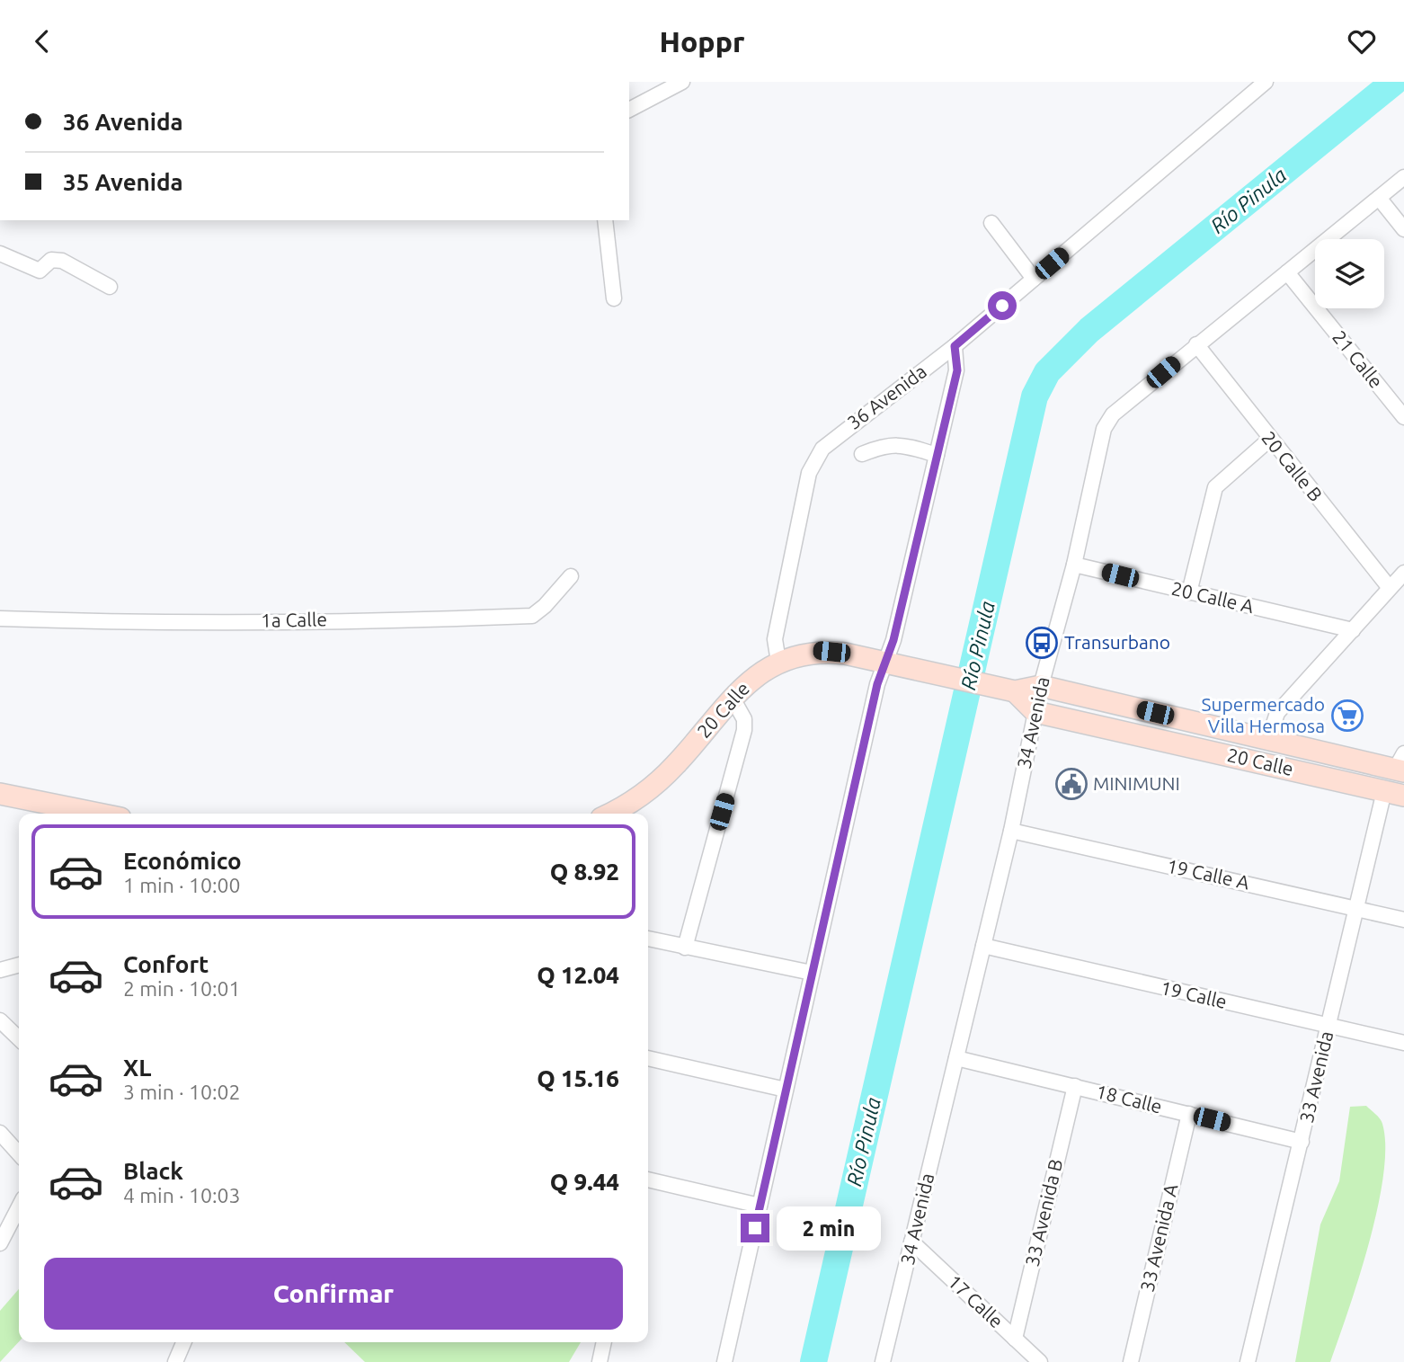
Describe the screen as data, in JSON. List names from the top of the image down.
{
  "streets": {
    "main road": ["20 Calle"],
    "street": [
      "21 Calle",
      "36 Avenida",
      "20 Calle B",
      "20 Calle A",
      "1a Calle",
      "34 Avenida",
      "19 Calle A",
      "19 Calle",
      "33 Avenida",
      "18 Calle",
      "33 Avenida B",
      "33 Avenida A",
      "17 Calle"
    ]
  },
  "crossings": [
    ["21 Calle", "34 Avenida"],
    ["36 Avenida", "20 Calle"],
    ["20 Calle B", "34 Avenida"],
    ["20 Calle A", "34 Avenida"],
    ["20 Calle", "34 Avenida"],
    ["20 Calle", "33 Avenida"],
    ["34 Avenida", "19 Calle A"],
    ["34 Avenida", "19 Calle"],
    ["34 Avenida", "18 Calle"],
    ["34 Avenida", "17 Calle"],
    ["19 Calle A", "33 Avenida"],
    ["19 Calle", "33 Avenida"],
    ["33 Avenida", "18 Calle"],
    ["18 Calle", "33 Avenida B"],
    ["18 Calle", "33 Avenida A"],
    ["33 Avenida B", "17 Calle"]
  ],
  "water": ["Río Pinula"],
  "places": {
    "bus stop": ["Transurbano"],
    "supermarket": ["Supermercado Villa Hermosa"],
    "public building": ["MINIMUNI"]
  },
  "page": {
    "header": "Hoppr",
    "banner": ["36 Avenida", "35 Avenida"],
    "list": [
      {
        "name": "Económico",
        "note": "1 min · 10:00",
        "value": "Q 8.92"
      },
      {
        "name": "Confort",
        "note": "2 min · 10:01",
        "value": "Q 12.04"
      },
      {
        "name": "XL",
        "note": "3 min · 10:02",
        "value": "Q 15.16"
      },
      {
        "name": "Black",
        "note": "4 min · 10:03",
        "value": "Q 9.44"
      }
    ],
    "bubble": "2 min",
    "buttons": "Confirmar"
  }
}
